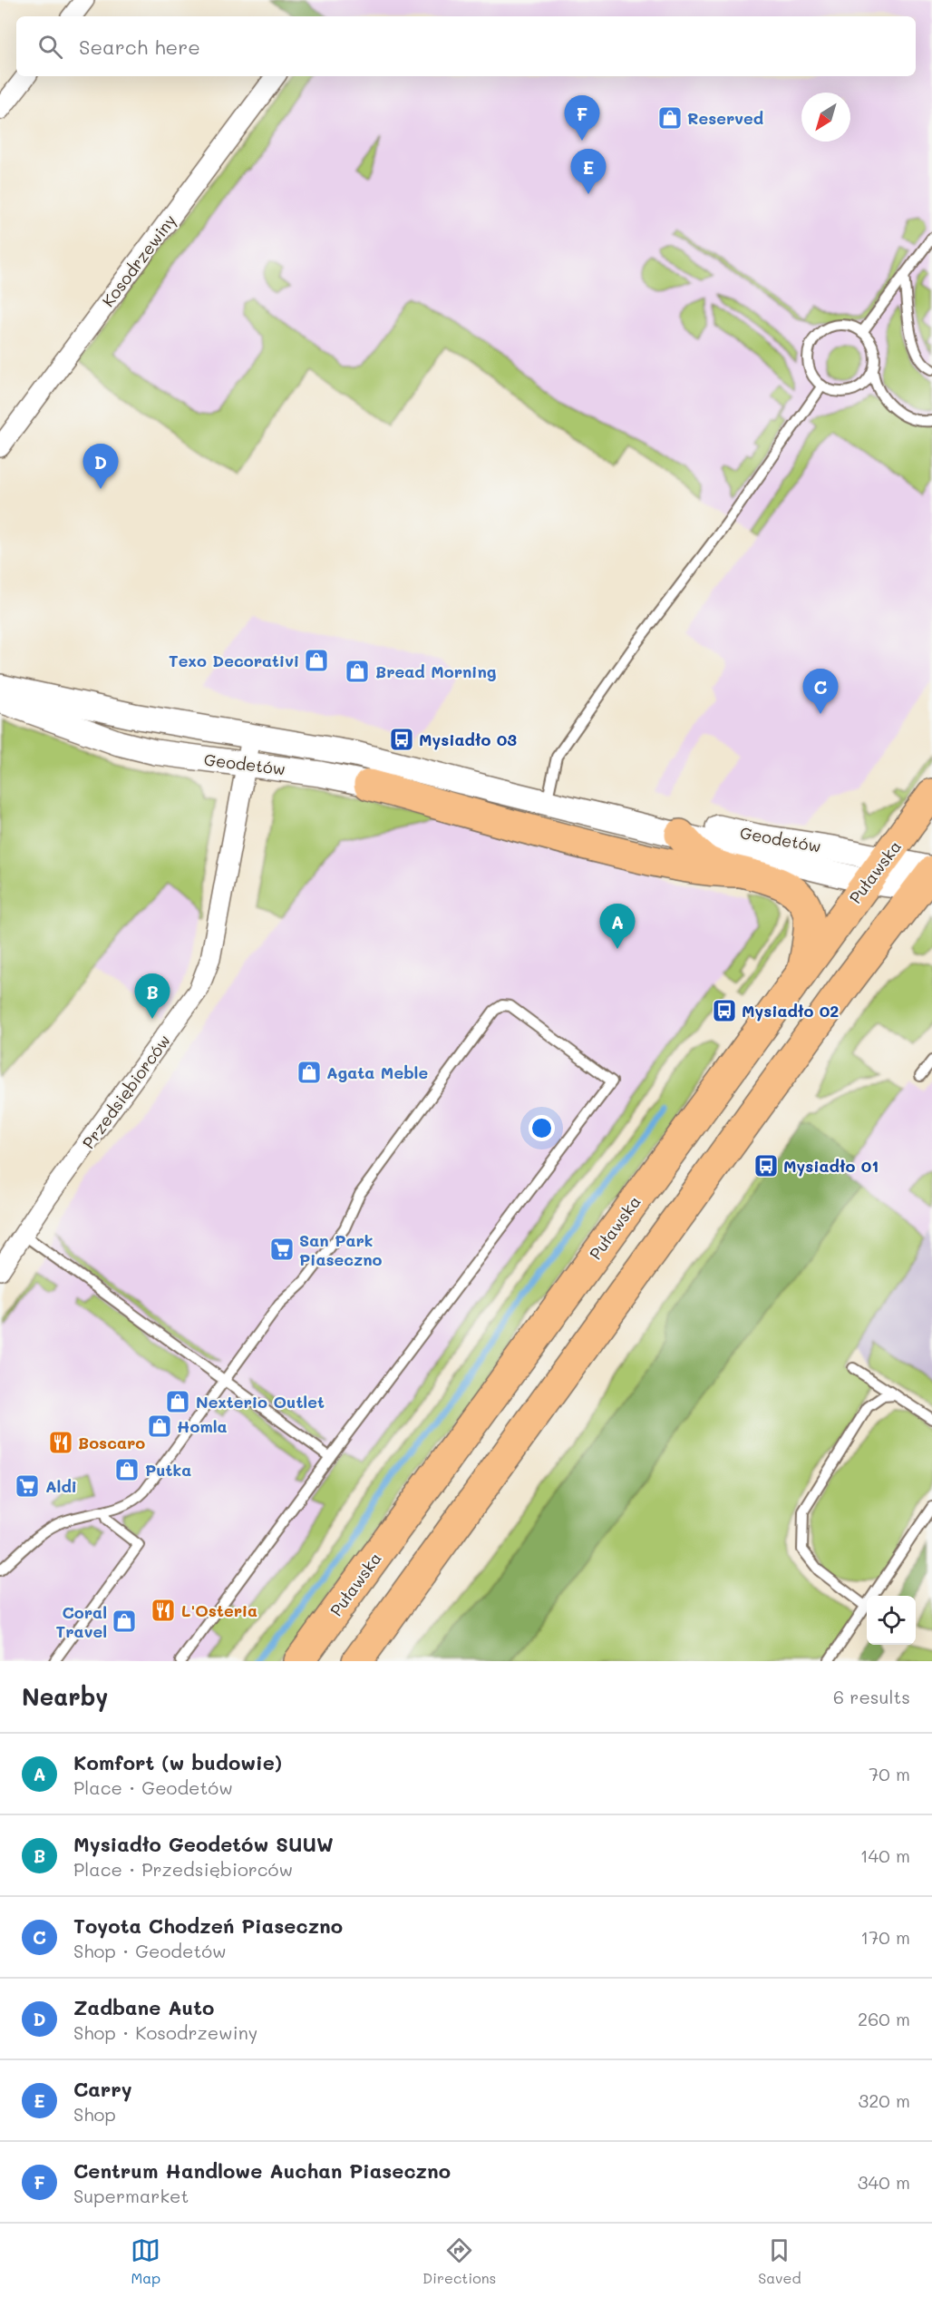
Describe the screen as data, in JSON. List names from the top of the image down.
{
  "streets": {
    "main road": ["Puławska"],
    "street": ["Kosodrzewiny", "Geodetów", "Przedsiębiorców"]
  },
  "crossings": [
    ["Geodetów", "Puławska"],
    ["Geodetów", "Przedsiębiorców"]
  ],
  "places": {
    "shop": [
      "Reserved",
      "Texo Decorativi",
      "Bread Morning",
      "Agata Meble",
      "Nexterio Outlet",
      "Homla",
      "Putka",
      "Coral Travel"
    ],
    "bus stop": ["Mysiadło 03", "Mysiadło 02", "Mysiadło 01"],
    "supermarket": ["San Park Piaseczno", "Aldi"],
    "restaurant": ["Boscaro", "L'Osteria"]
  },
  "north": "bottom left",
  "page": {
    "search": "Search here",
    "pins": [
      "F",
      "E",
      "D",
      "C",
      "A",
      "B"
    ],
    "heading": ["Nearby", "6 results"],
    "list": [
      {
        "mark": "A",
        "name": "Komfort (w budowie)",
        "note": "Place · Geodetów",
        "value": "70 m"
      },
      {
        "mark": "B",
        "name": "Mysiadło Geodetów SUUW",
        "note": "Place · Przedsiębiorców",
        "value": "140 m"
      },
      {
        "mark": "C",
        "name": "Toyota Chodzeń Piaseczno",
        "note": "Shop · Geodetów",
        "value": "170 m"
      },
      {
        "mark": "D",
        "name": "Zadbane Auto",
        "note": "Shop · Kosodrzewiny",
        "value": "260 m"
      },
      {
        "mark": "E",
        "name": "Carry",
        "note": "Shop",
        "value": "320 m"
      },
      {
        "mark": "F",
        "name": "Centrum Handlowe Auchan Piaseczno",
        "note": "Supermarket",
        "value": "340 m"
      }
    ],
    "nav": ["Map", "Directions", "Saved"]
  }
}
